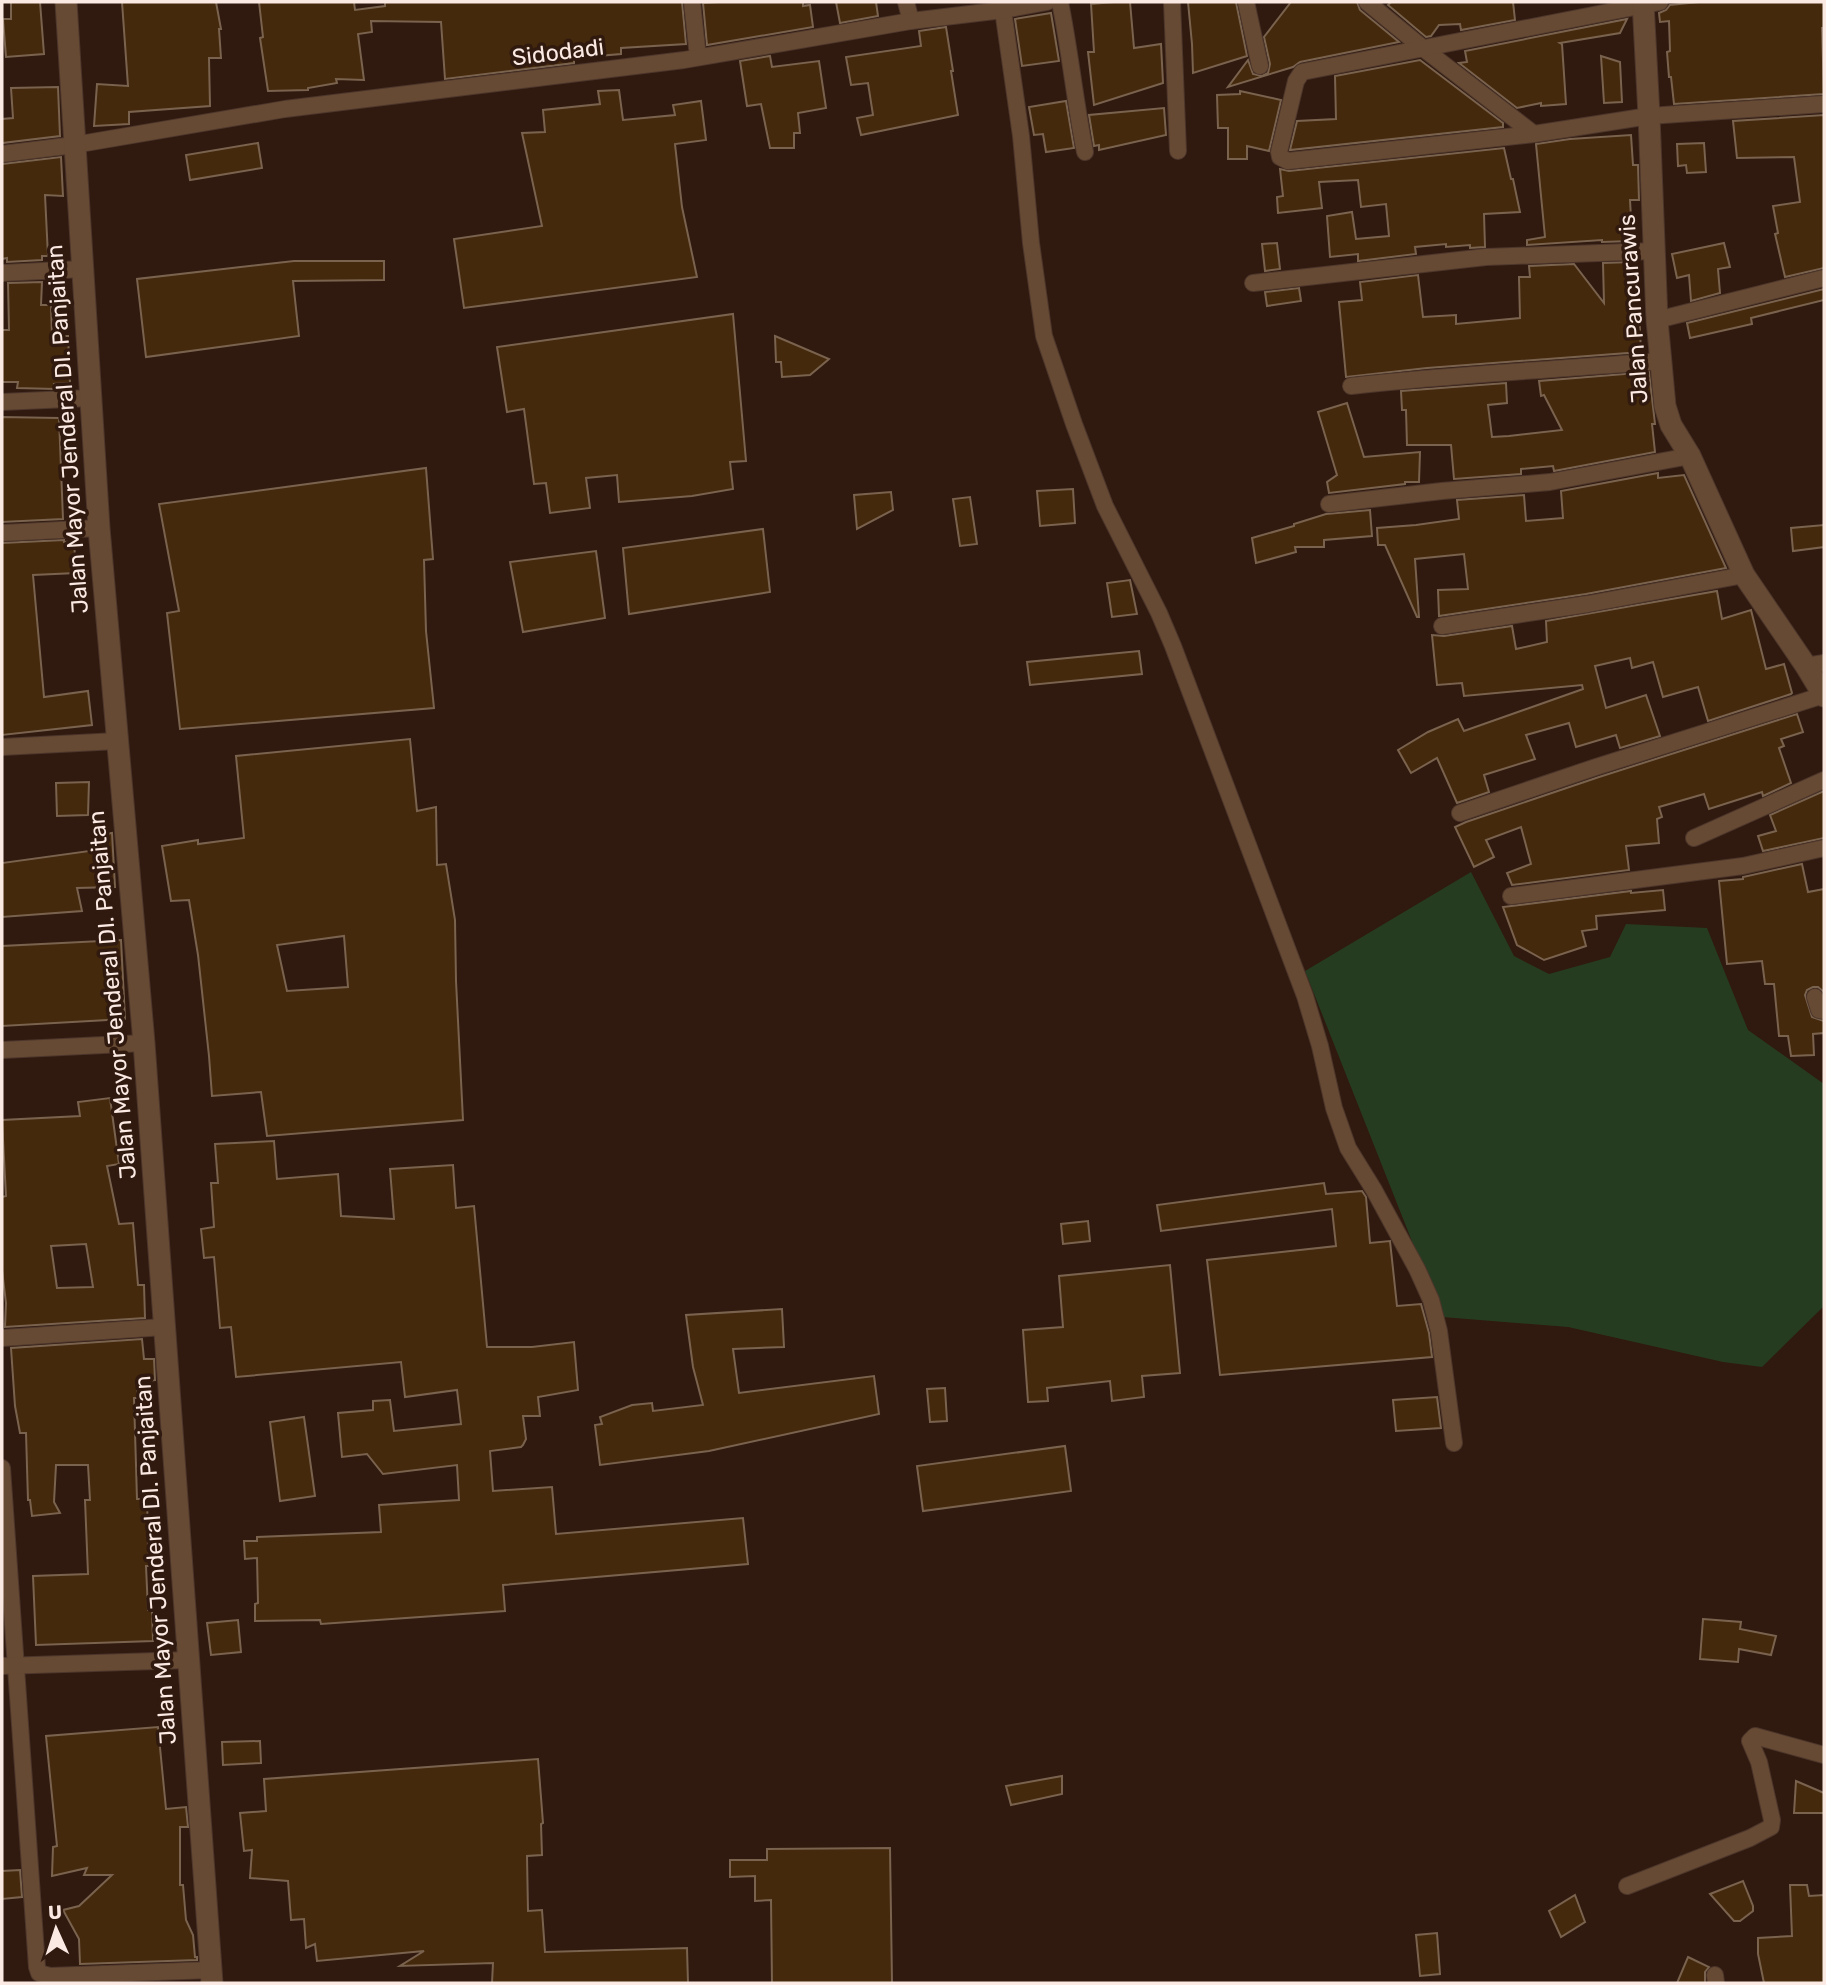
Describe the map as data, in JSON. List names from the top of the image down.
{
  "streets": {
    "street": ["Sidodadi", "Jalan Pancurawis", "Jalan Mayor Jenderal DI. Panjaitan"]
  },
  "crossings": [
    ["Sidodadi", "Jalan Mayor Jenderal DI. Panjaitan"]
  ],
  "north": "top"
}
